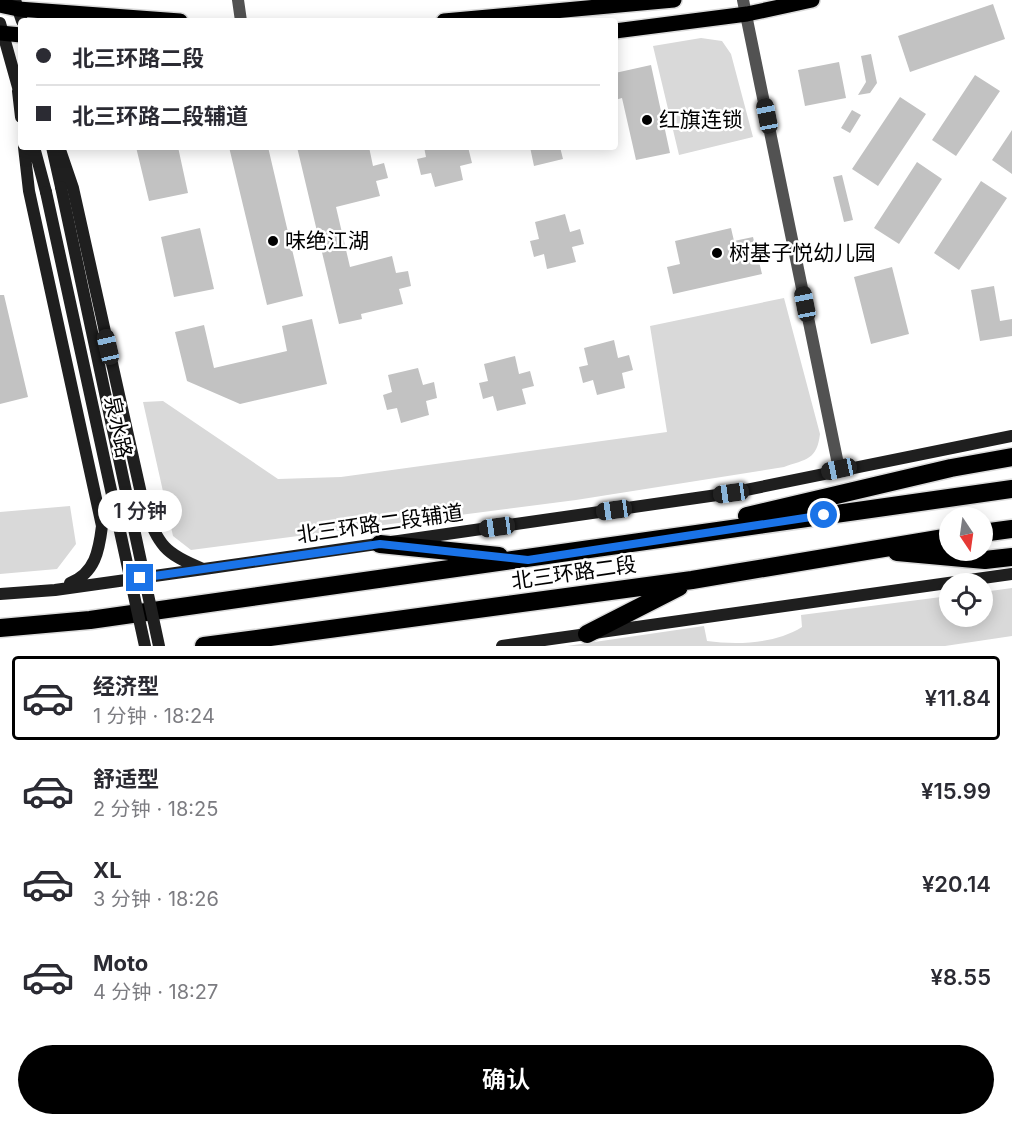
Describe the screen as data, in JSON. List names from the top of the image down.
{
  "streets": {
    "highway": ["北三环路二段"],
    "main road": ["泉水路", "北三环路二段辅道"]
  },
  "places": ["红旗连锁", "味绝江湖", "树基子悦幼儿园"],
  "north": "bottom",
  "page": {
    "banner": ["北三环路二段", "北三环路二段辅道"],
    "bubble": "1 分钟",
    "list": [
      {
        "name": "经济型",
        "note": "1 分钟 · 18:24",
        "value": "¥11.84"
      },
      {
        "name": "舒适型",
        "note": "2 分钟 · 18:25",
        "value": "¥15.99"
      },
      {
        "name": "XL",
        "note": "3 分钟 · 18:26",
        "value": "¥20.14"
      },
      {
        "name": "Moto",
        "note": "4 分钟 · 18:27",
        "value": "¥8.55"
      }
    ],
    "buttons": "确认"
  }
}
